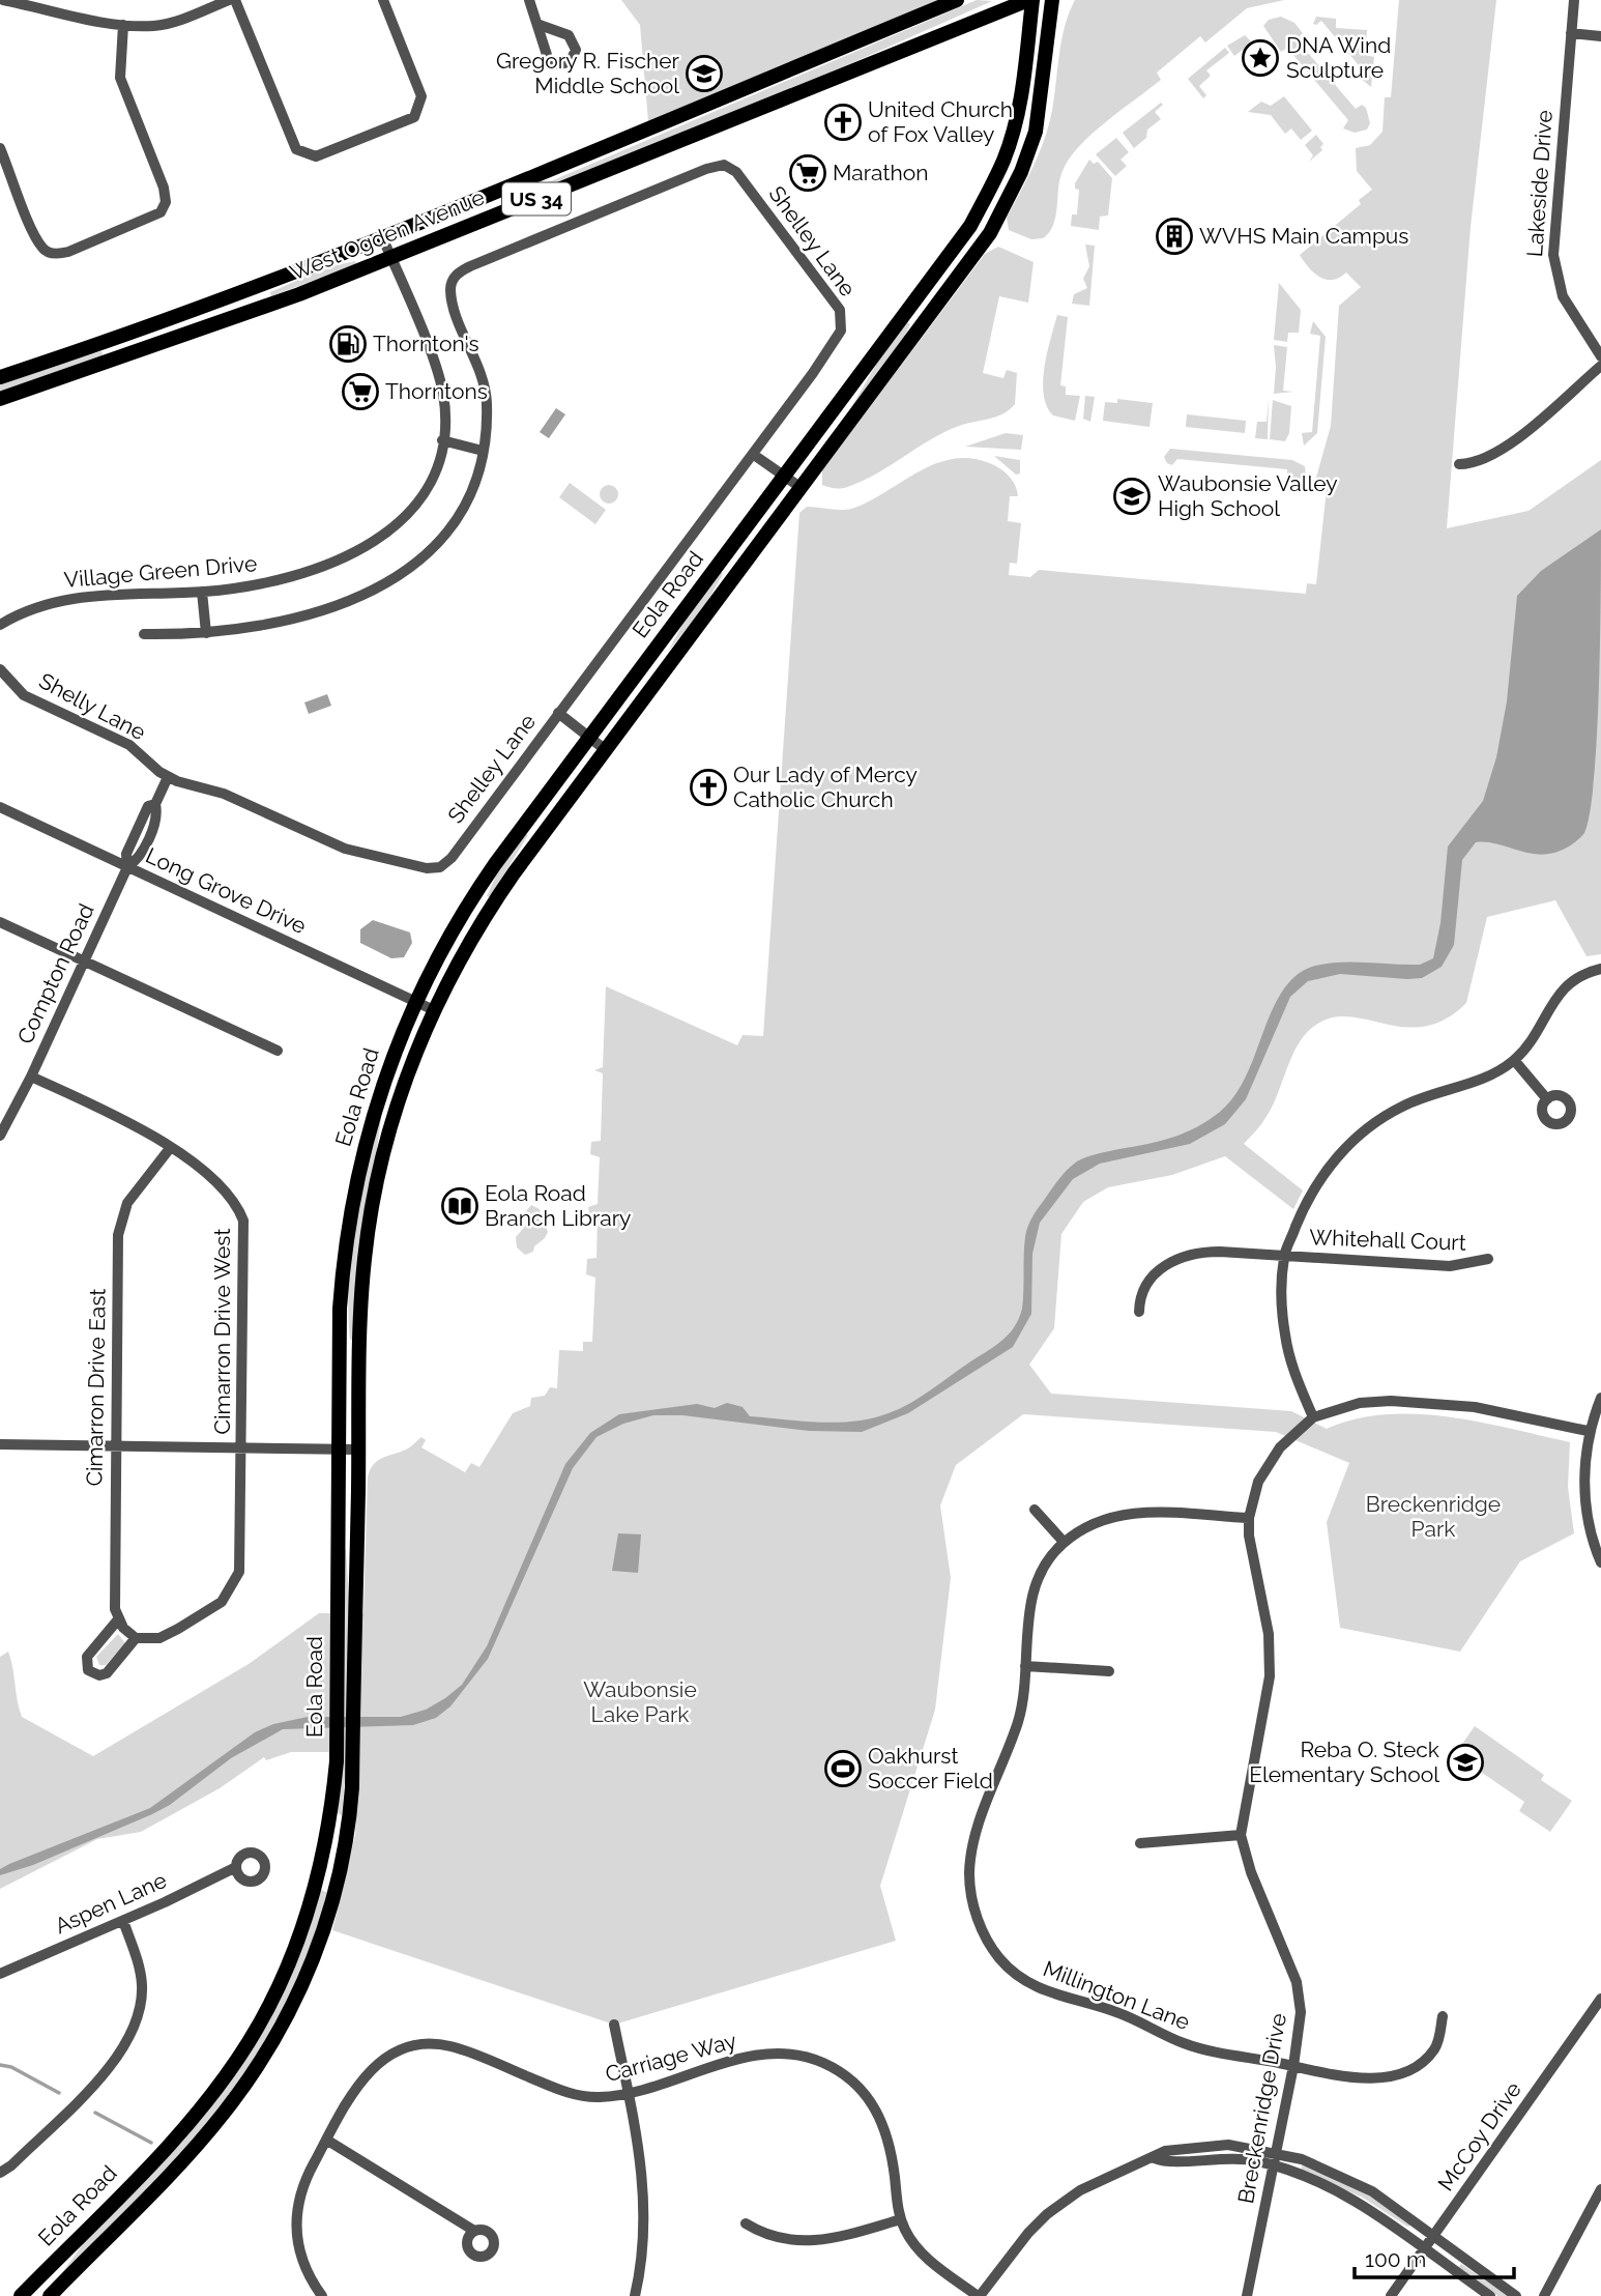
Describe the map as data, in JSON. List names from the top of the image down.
{
  "streets": {
    "main road": ["US 34", "West Ogden Avenue", "Eola Road"],
    "street": [
      "Lakeside Drive",
      "Shelley Lane",
      "Village Green Drive",
      "Shelly Lane",
      "Long Grove Drive",
      "Compton Road",
      "Whitehall Court",
      "Cimarron Drive West",
      "Cimarron Drive East",
      "Aspen Lane",
      "Millington Lane",
      "Carriage Way",
      "Breckenridge Drive",
      "McCoy Drive"
    ]
  },
  "crossings": [
    ["West Ogden Avenue", "Village Green Drive"],
    ["West Ogden Avenue", "Eola Road"],
    ["Shelley Lane", "Shelly Lane"],
    ["Shelley Lane", "Compton Road"],
    ["Eola Road", "Long Grove Drive"],
    ["Shelly Lane", "Compton Road"],
    ["Long Grove Drive", "Compton Road"],
    ["Compton Road", "Cimarron Drive West"],
    ["Cimarron Drive West", "Cimarron Drive East"],
    ["Millington Lane", "Breckenridge Drive"]
  ],
  "parks": ["Breckenridge Park", "Waubonsie Lake Park"],
  "places": {
    "place": ["DNA Wind Sculpture"],
    "school or university": ["Gregory R. Fischer Middle School", "Waubonsie Valley High School", "Reba O. Steck Elementary School"],
    "church": ["United Church of Fox Valley", "Our Lady of Mercy Catholic Church"],
    "supermarket": ["Marathon", "Thorntons"],
    "building": ["WVHS Main Campus"],
    "fuel station": ["Thornton's"],
    "library": ["Eola Road Branch Library"],
    "sports": ["Oakhurst Soccer Field"]
  },
  "scale_bar": "100 m"
}
